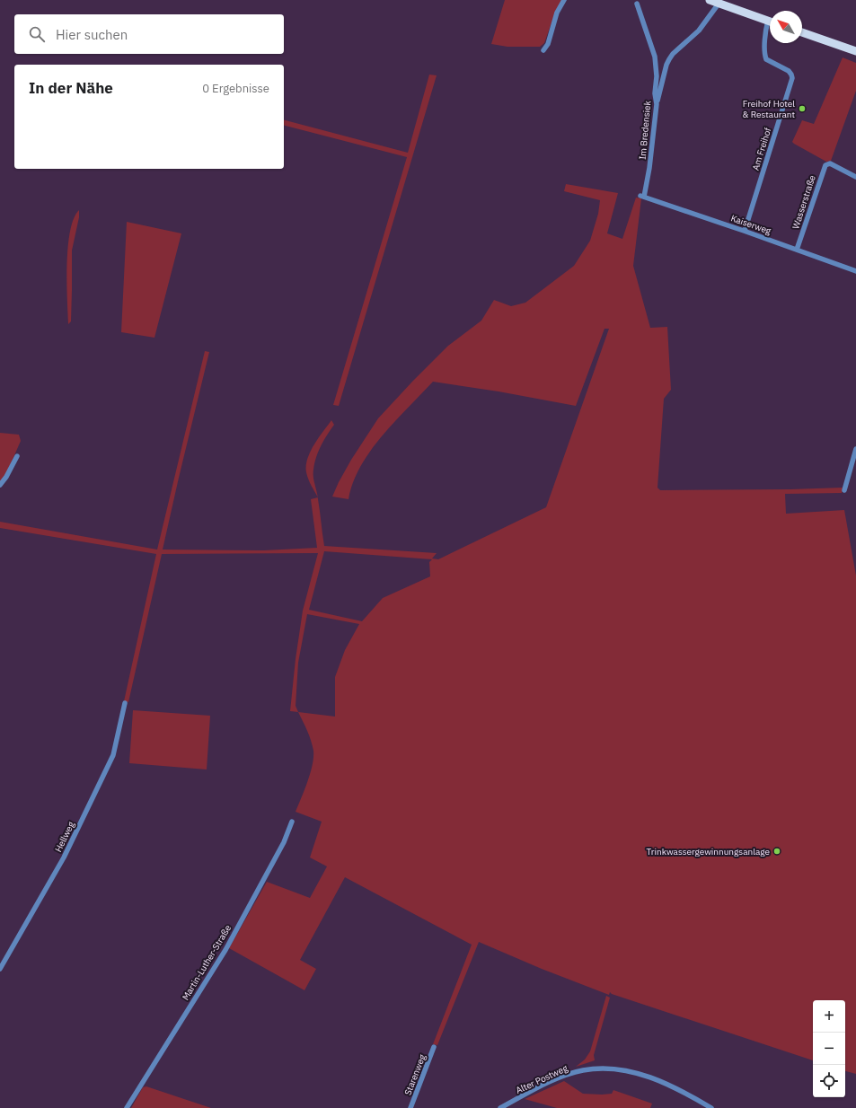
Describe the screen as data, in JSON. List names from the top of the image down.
{
  "streets": {
    "street": [
      "Im Bredensiek",
      "Am Freihof",
      "Wasserstraße",
      "Kaiserweg",
      "Hellweg",
      "Martin-Luther-Straße",
      "Starenweg",
      "Alter Postweg"
    ]
  },
  "crossings": [
    ["Im Bredensiek", "Kaiserweg"],
    ["Am Freihof", "Kaiserweg"],
    ["Wasserstraße", "Kaiserweg"]
  ],
  "places": ["Freihof Hotel & Restaurant", "Trinkwassergewinnungsanlage"],
  "north": "top left",
  "page": {
    "search": "Hier suchen",
    "heading": ["In der Nähe", "0 Ergebnisse"],
    "map_buttons": ["+", "−"]
  }
}
